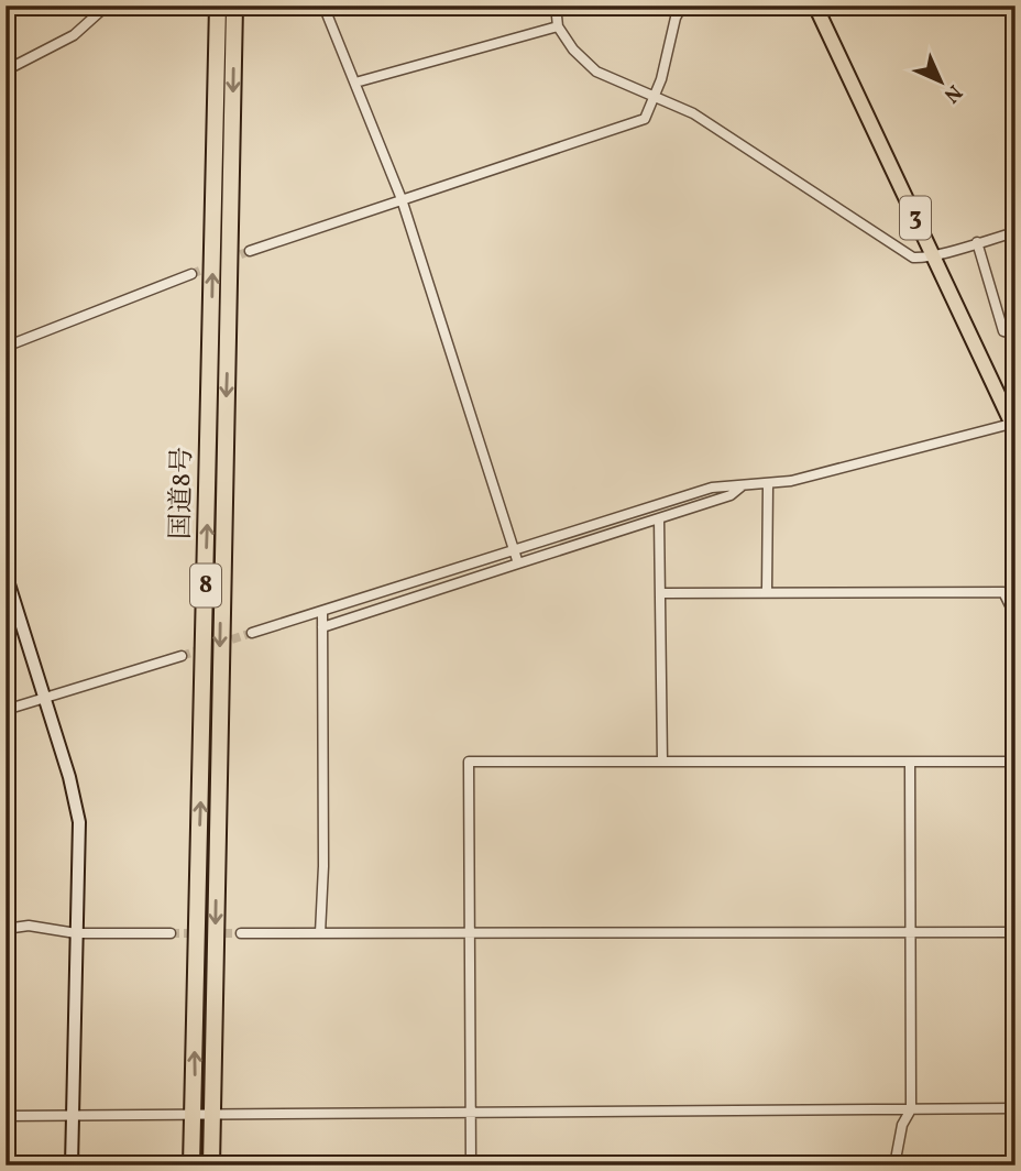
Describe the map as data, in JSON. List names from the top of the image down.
{
  "streets": {
    "highway": ["国道8号", "8"],
    "main road": ["3"]
  },
  "north": "bottom right"
}
